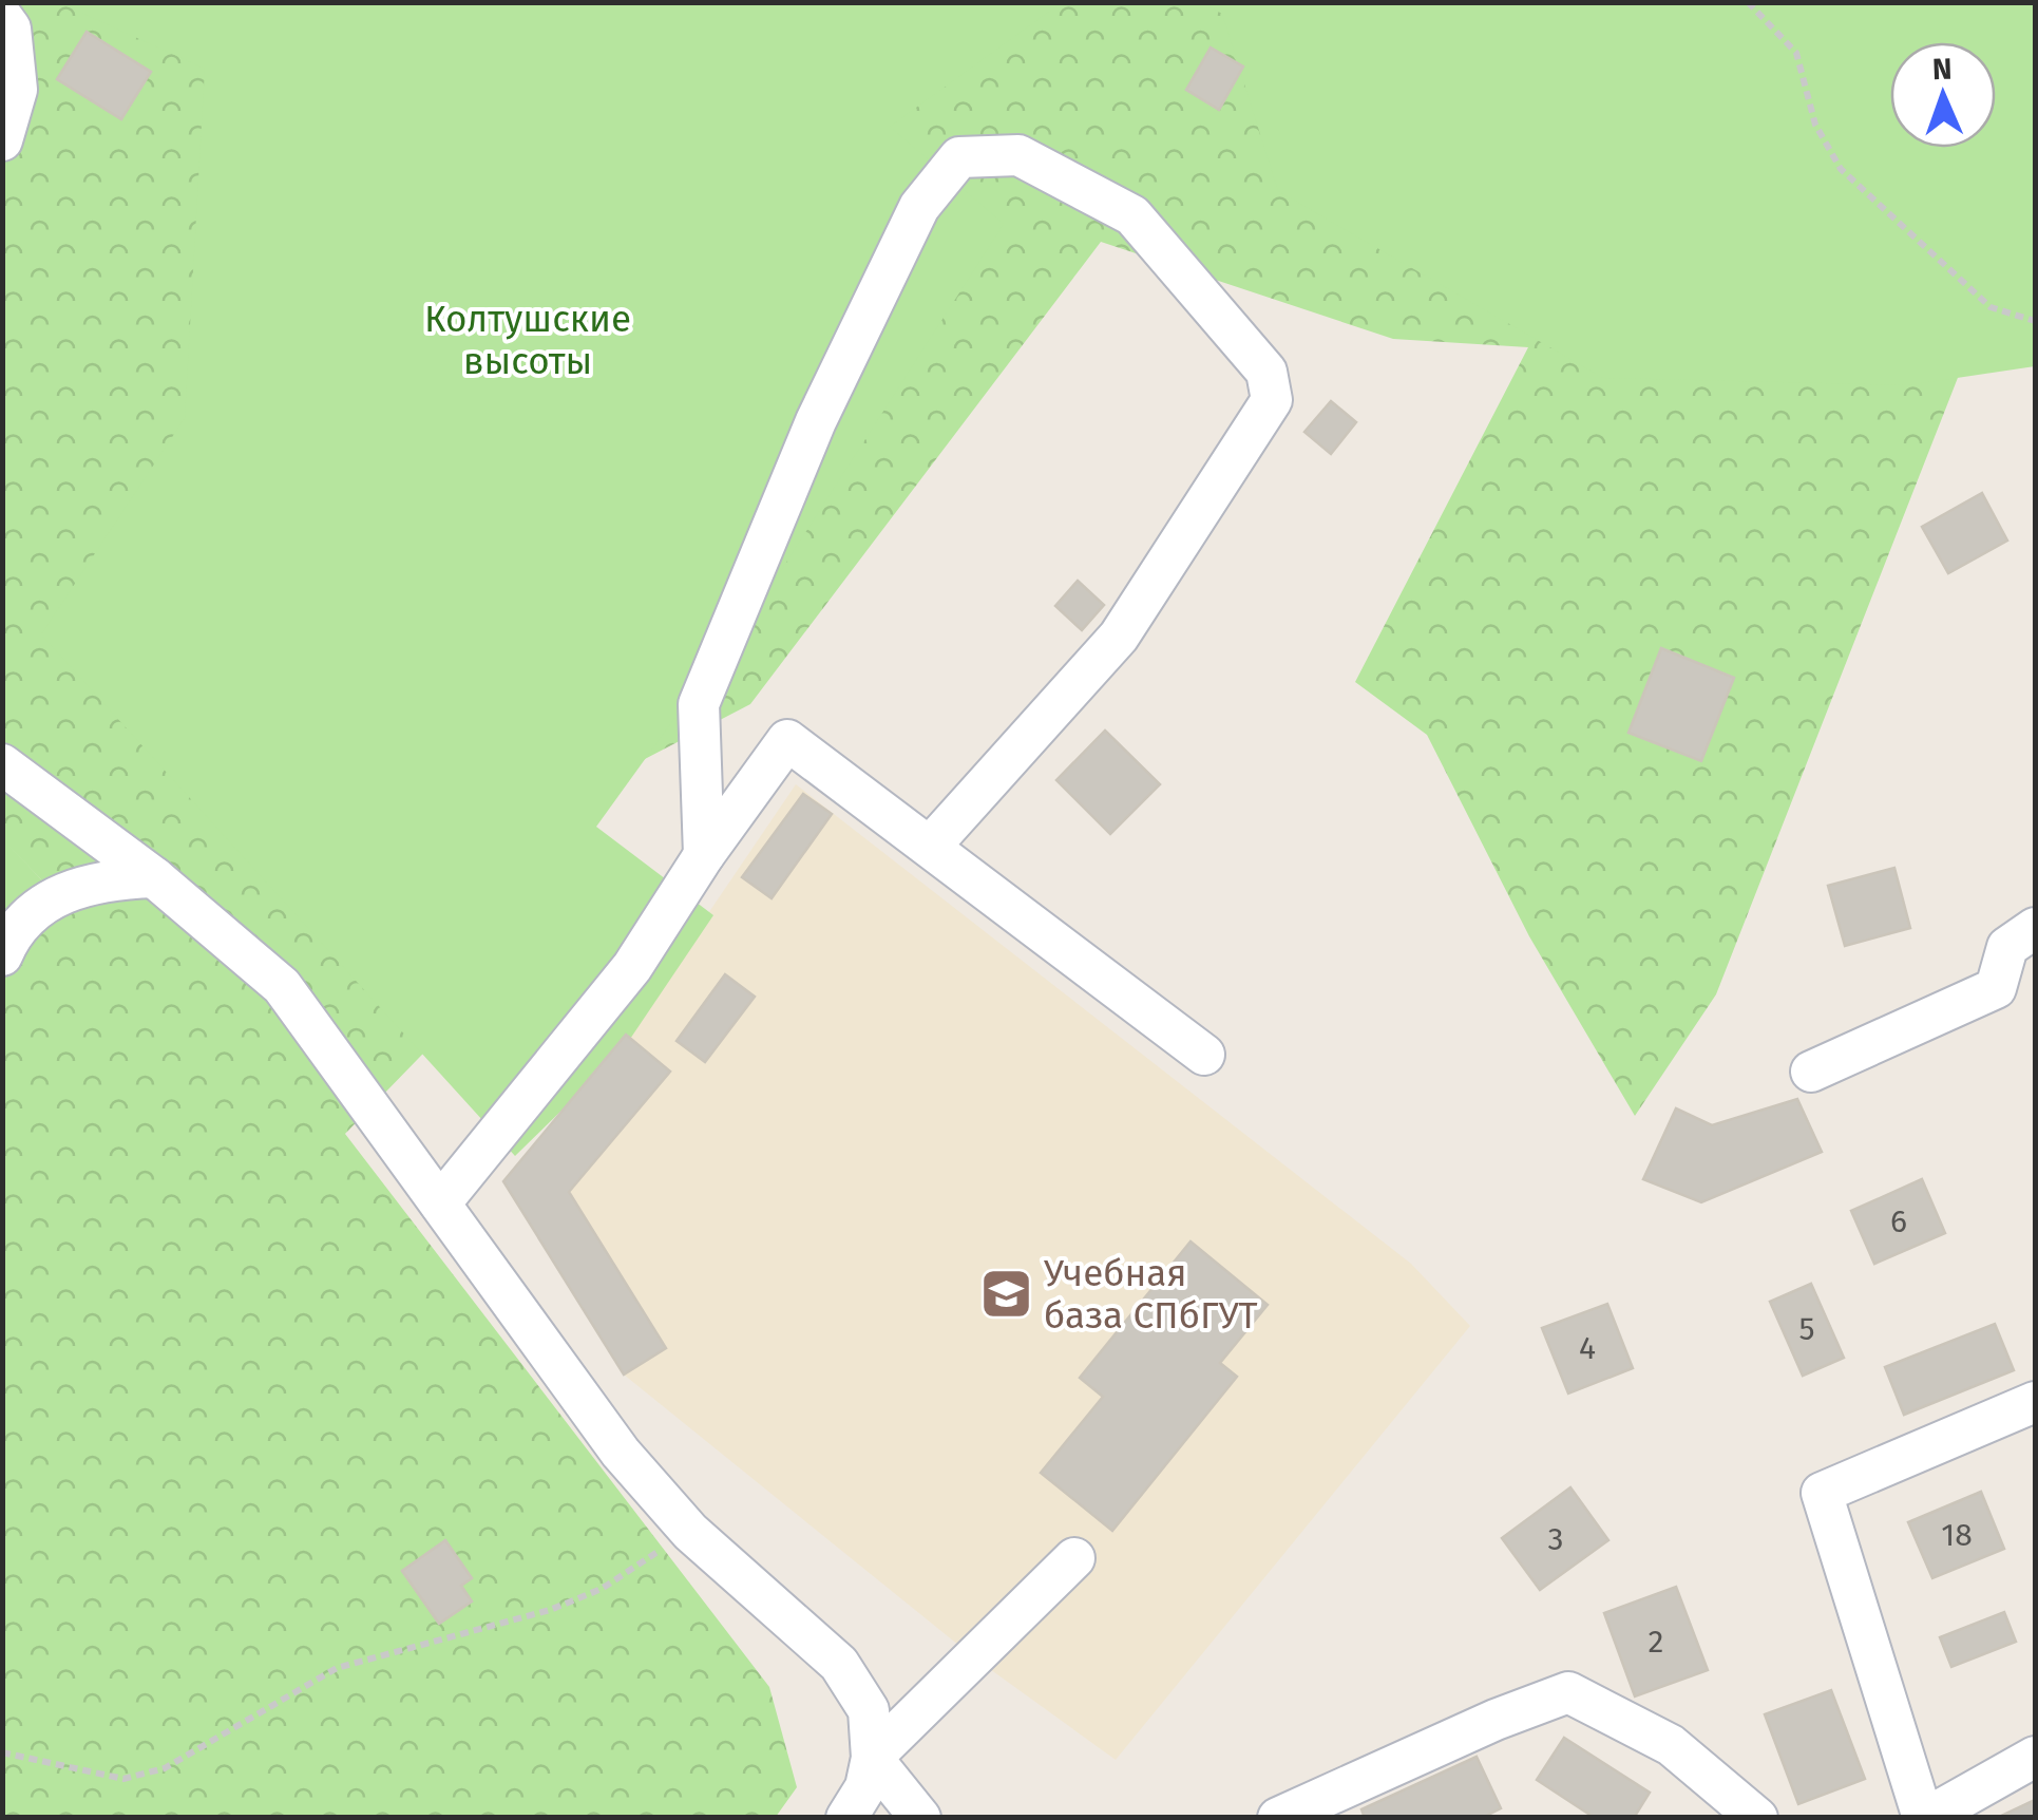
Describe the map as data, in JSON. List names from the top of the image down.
{
  "parks": ["Колтушские высоты"],
  "places": {
    "school or university": ["Учебная база СПбГУТ"]
  },
  "house_numbers": [
    "6",
    "5",
    "4",
    "18",
    "3",
    "2"
  ],
  "north": "top"
}
